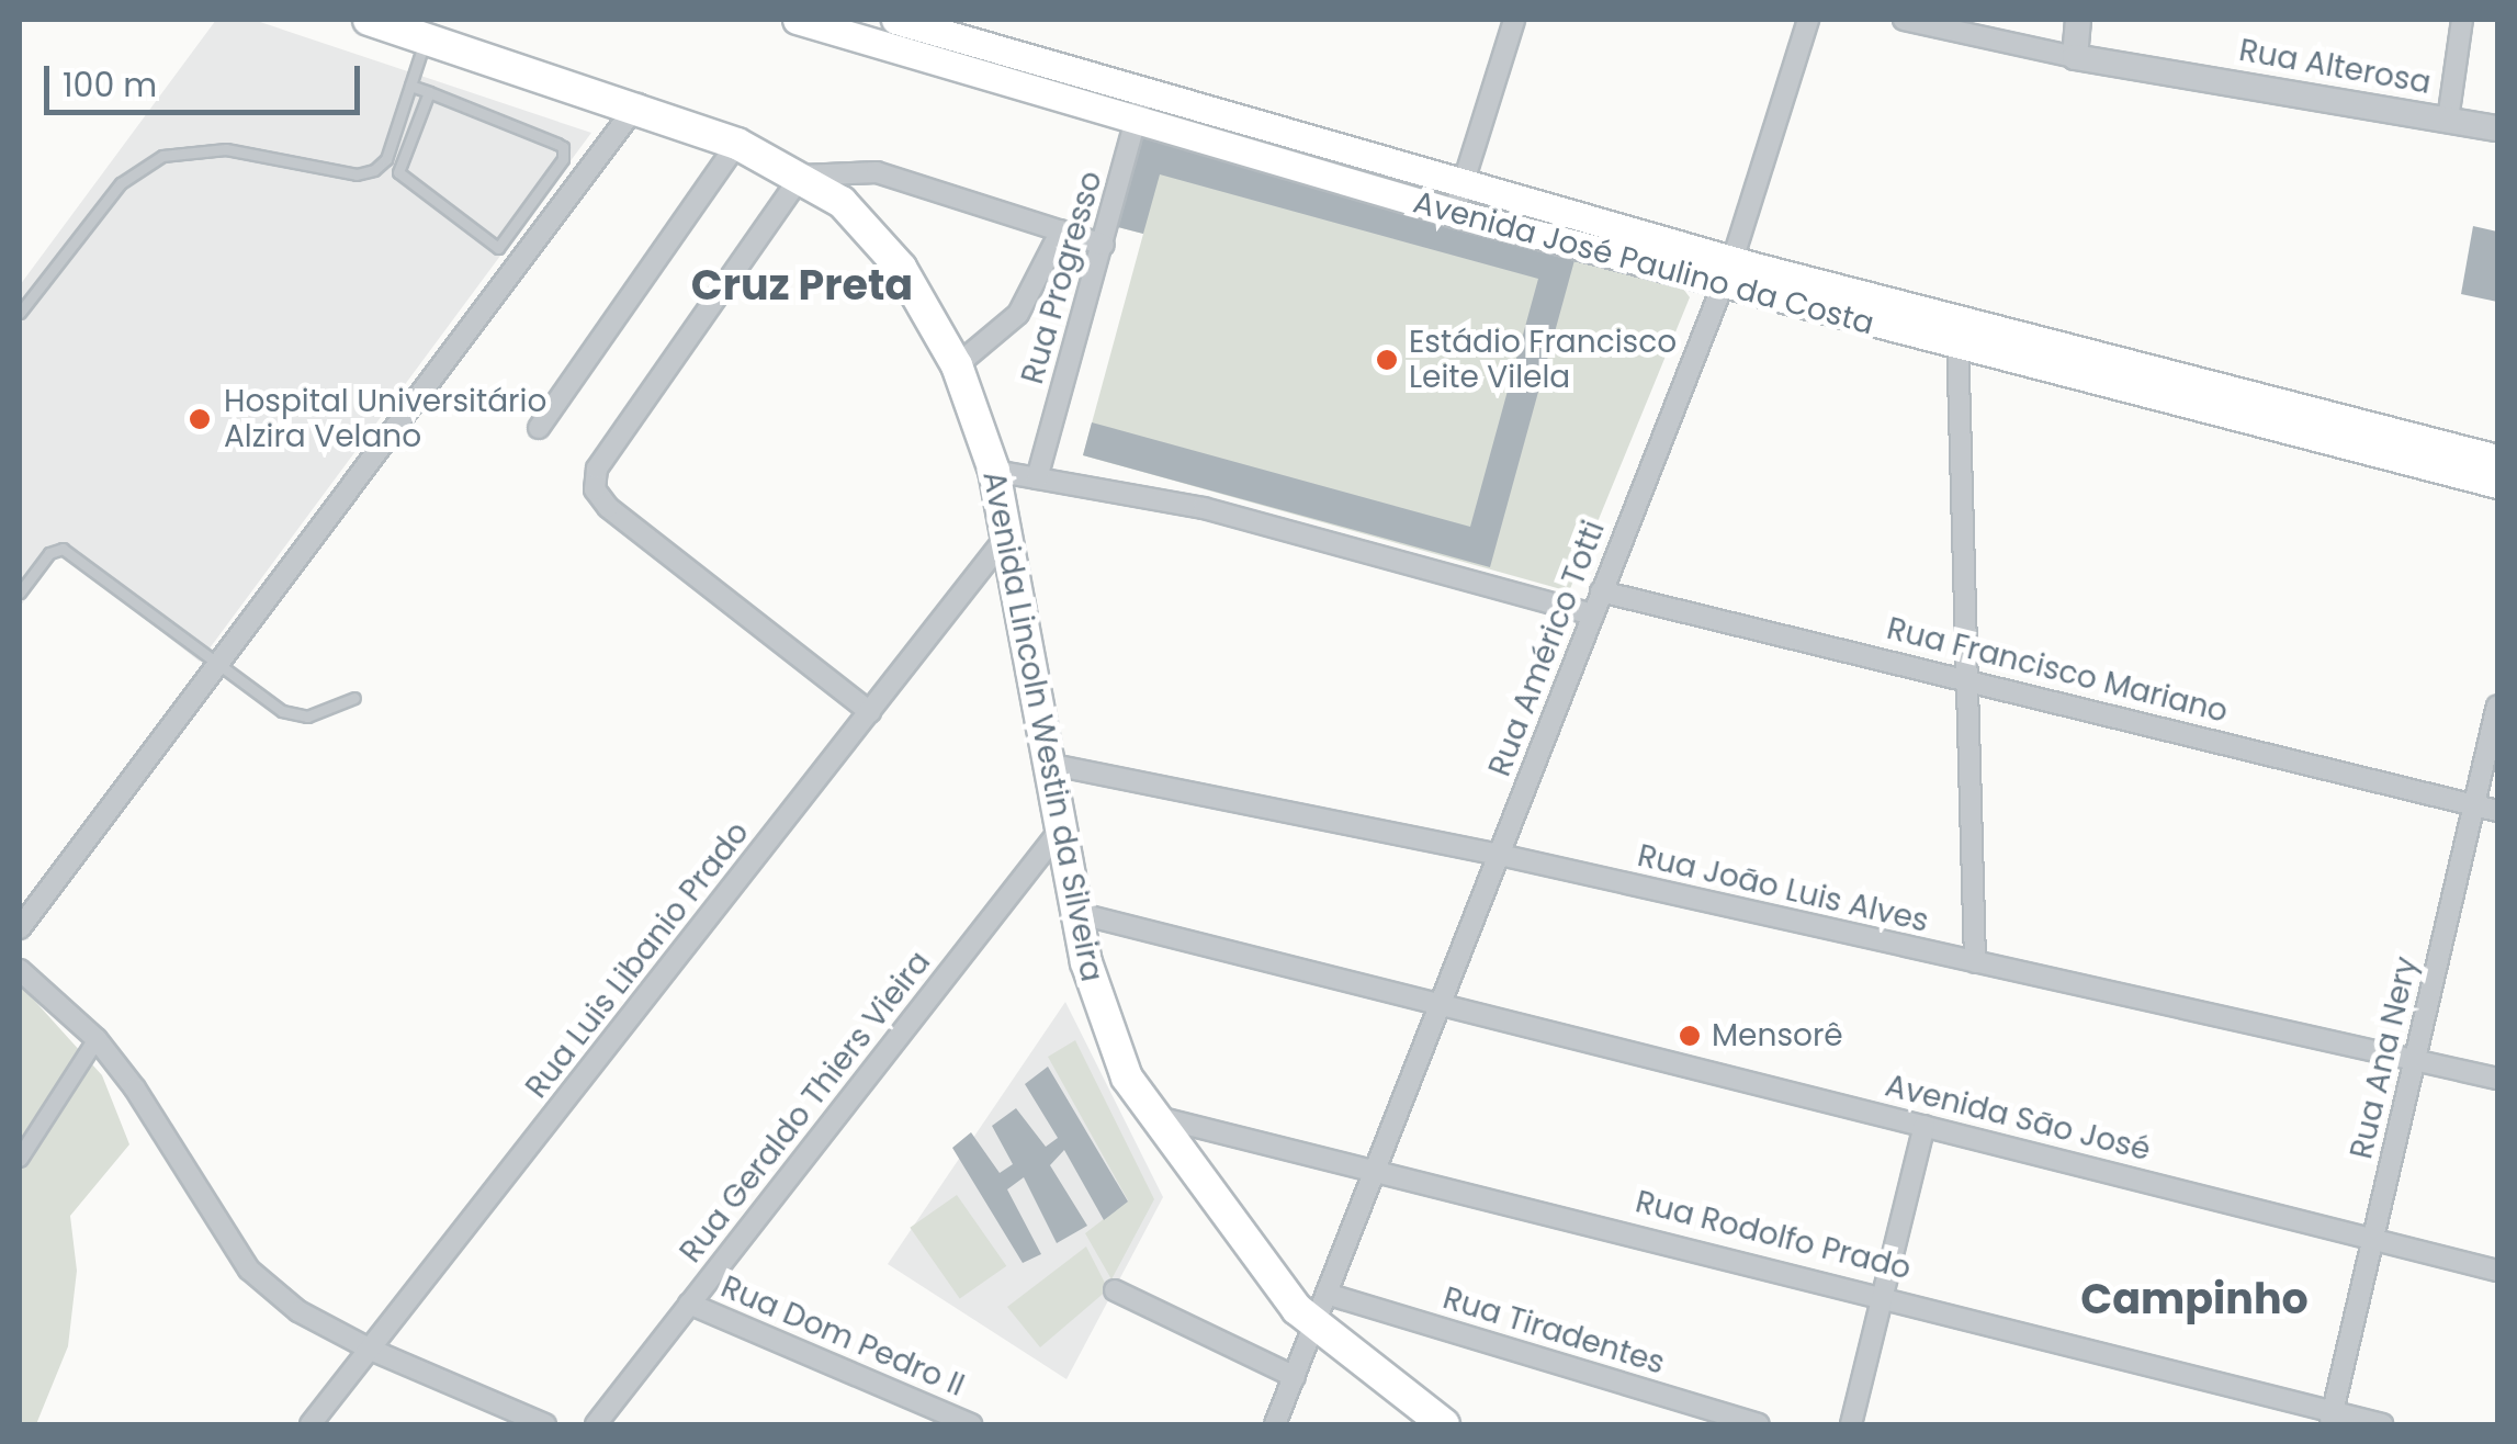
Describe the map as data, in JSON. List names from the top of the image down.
{
  "streets": {
    "main road": ["Avenida José Paulino da Costa", "Avenida Lincoln Westin da Silveira"],
    "street": [
      "Rua Alterosa",
      "Rua Progresso",
      "Rua Américo Totti",
      "Rua Francisco Mariano",
      "Rua João Luis Alves",
      "Rua Luis Libanio Prado",
      "Rua Ana Nery",
      "Rua Geraldo Thiers Vieira",
      "Avenida São José",
      "Rua Rodolfo Prado",
      "Rua Tiradentes",
      "Rua Dom Pedro II"
    ]
  },
  "crossings": [
    ["Avenida José Paulino da Costa", "Rua Progresso"],
    ["Avenida José Paulino da Costa", "Rua Américo Totti"],
    ["Rua Américo Totti", "Rua Francisco Mariano"],
    ["Rua Américo Totti", "Avenida Lincoln Westin da Silveira"],
    ["Rua Américo Totti", "Rua João Luis Alves"],
    ["Rua Américo Totti", "Avenida São José"],
    ["Rua Américo Totti", "Rua Rodolfo Prado"],
    ["Rua Américo Totti", "Rua Tiradentes"],
    ["Rua Francisco Mariano", "Rua Ana Nery"],
    ["Avenida Lincoln Westin da Silveira", "Rua João Luis Alves"],
    ["Avenida Lincoln Westin da Silveira", "Rua Luis Libanio Prado"],
    ["Avenida Lincoln Westin da Silveira", "Rua Geraldo Thiers Vieira"],
    ["Avenida Lincoln Westin da Silveira", "Avenida São José"],
    ["Avenida Lincoln Westin da Silveira", "Rua Rodolfo Prado"],
    ["Rua João Luis Alves", "Rua Ana Nery"],
    ["Rua Ana Nery", "Avenida São José"],
    ["Rua Ana Nery", "Rua Rodolfo Prado"],
    ["Rua Geraldo Thiers Vieira", "Rua Dom Pedro II"]
  ],
  "districts": ["Cruz Preta", "Campinho"],
  "places": ["Estádio Francisco Leite Vilela", "Hospital Universitário Alzira Velano", "Mensorê"],
  "scale_bar": "100 m"
}
